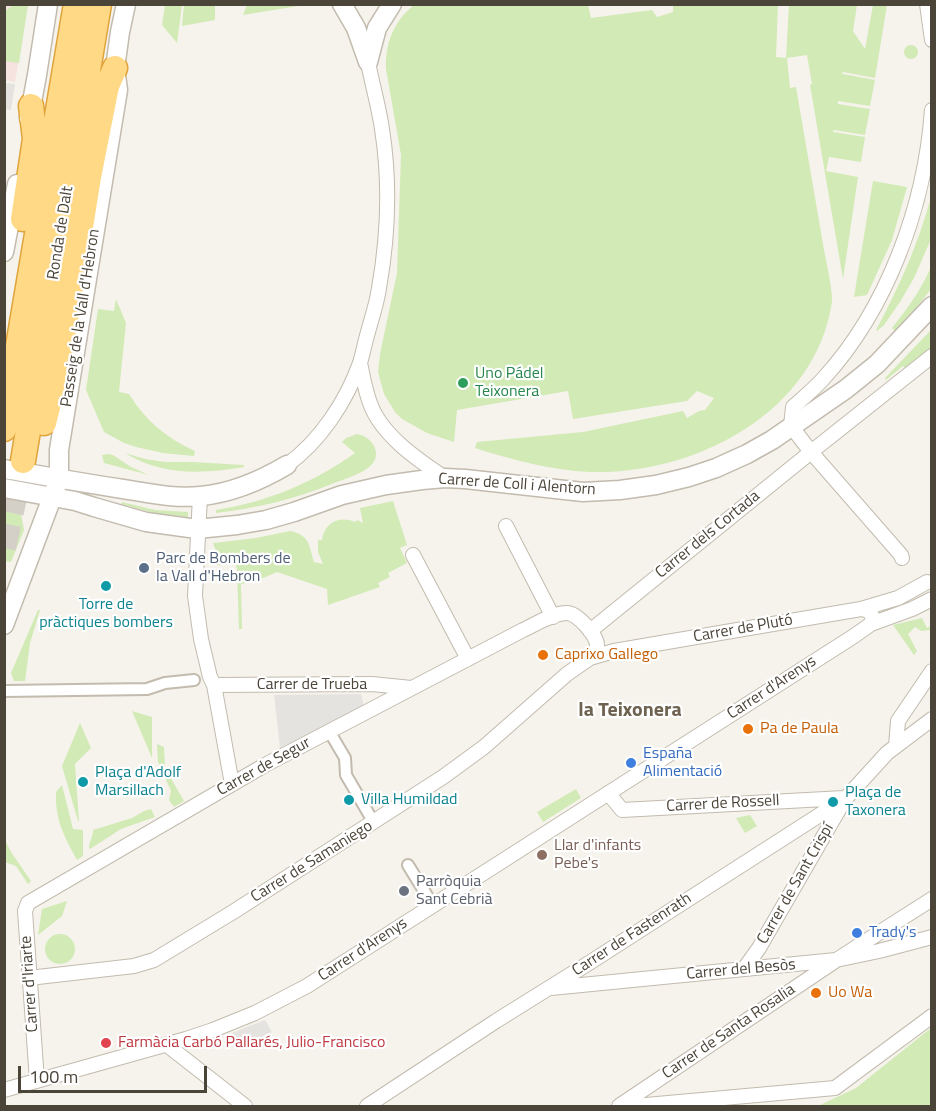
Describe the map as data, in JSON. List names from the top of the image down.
{
  "streets": {
    "highway": ["Ronda de Dalt"],
    "street": [
      "Passeig de la Vall d'Hebron",
      "Carrer de Coll i Alentorn",
      "Carrer dels Cortada",
      "Carrer de Plutó",
      "Carrer de Trueba",
      "Carrer d'Arenys",
      "Carrer de Segur",
      "Carrer de Rossell",
      "Carrer de Samaniego",
      "Carrer de Sant Crispí",
      "Carrer de Fastenrath",
      "Carrer del Besòs",
      "Carrer d'Iriarte",
      "Carrer de Santa Rosalia"
    ]
  },
  "crossings": [
    ["Passeig de la Vall d'Hebron", "Carrer de Coll i Alentorn"],
    ["Carrer de Plutó", "Carrer de Samaniego"],
    ["Carrer de Trueba", "Carrer de Segur"],
    ["Carrer d'Arenys", "Carrer de Rossell"],
    ["Carrer d'Arenys", "Carrer d'Iriarte"],
    ["Carrer de Segur", "Carrer d'Iriarte"],
    ["Carrer de Rossell", "Carrer de Sant Crispí"],
    ["Carrer de Rossell", "Carrer de Fastenrath"],
    ["Carrer de Samaniego", "Carrer d'Iriarte"],
    ["Carrer de Sant Crispí", "Carrer de Fastenrath"],
    ["Carrer de Sant Crispí", "Carrer del Besòs"],
    ["Carrer de Fastenrath", "Carrer del Besòs"],
    ["Carrer del Besòs", "Carrer de Santa Rosalia"]
  ],
  "districts": ["la Teixonera"],
  "places": [
    "Uno Pádel Teixonera",
    "Parc de Bombers de la Vall d'Hebron",
    "Torre de pràctiques bombers",
    "Caprixo Gallego",
    "Pa de Paula",
    "España Alimentació",
    "Plaça d'Adolf Marsillach",
    "Villa Humildad",
    "Plaça de Taxonera",
    "Llar d'infants Pebe's",
    "Parròquia Sant Cebrià",
    "Trady's",
    "Uo Wa",
    "Farmàcia Carbó Pallarés, Julio-Francisco"
  ],
  "scale_bar": "100 m"
}
